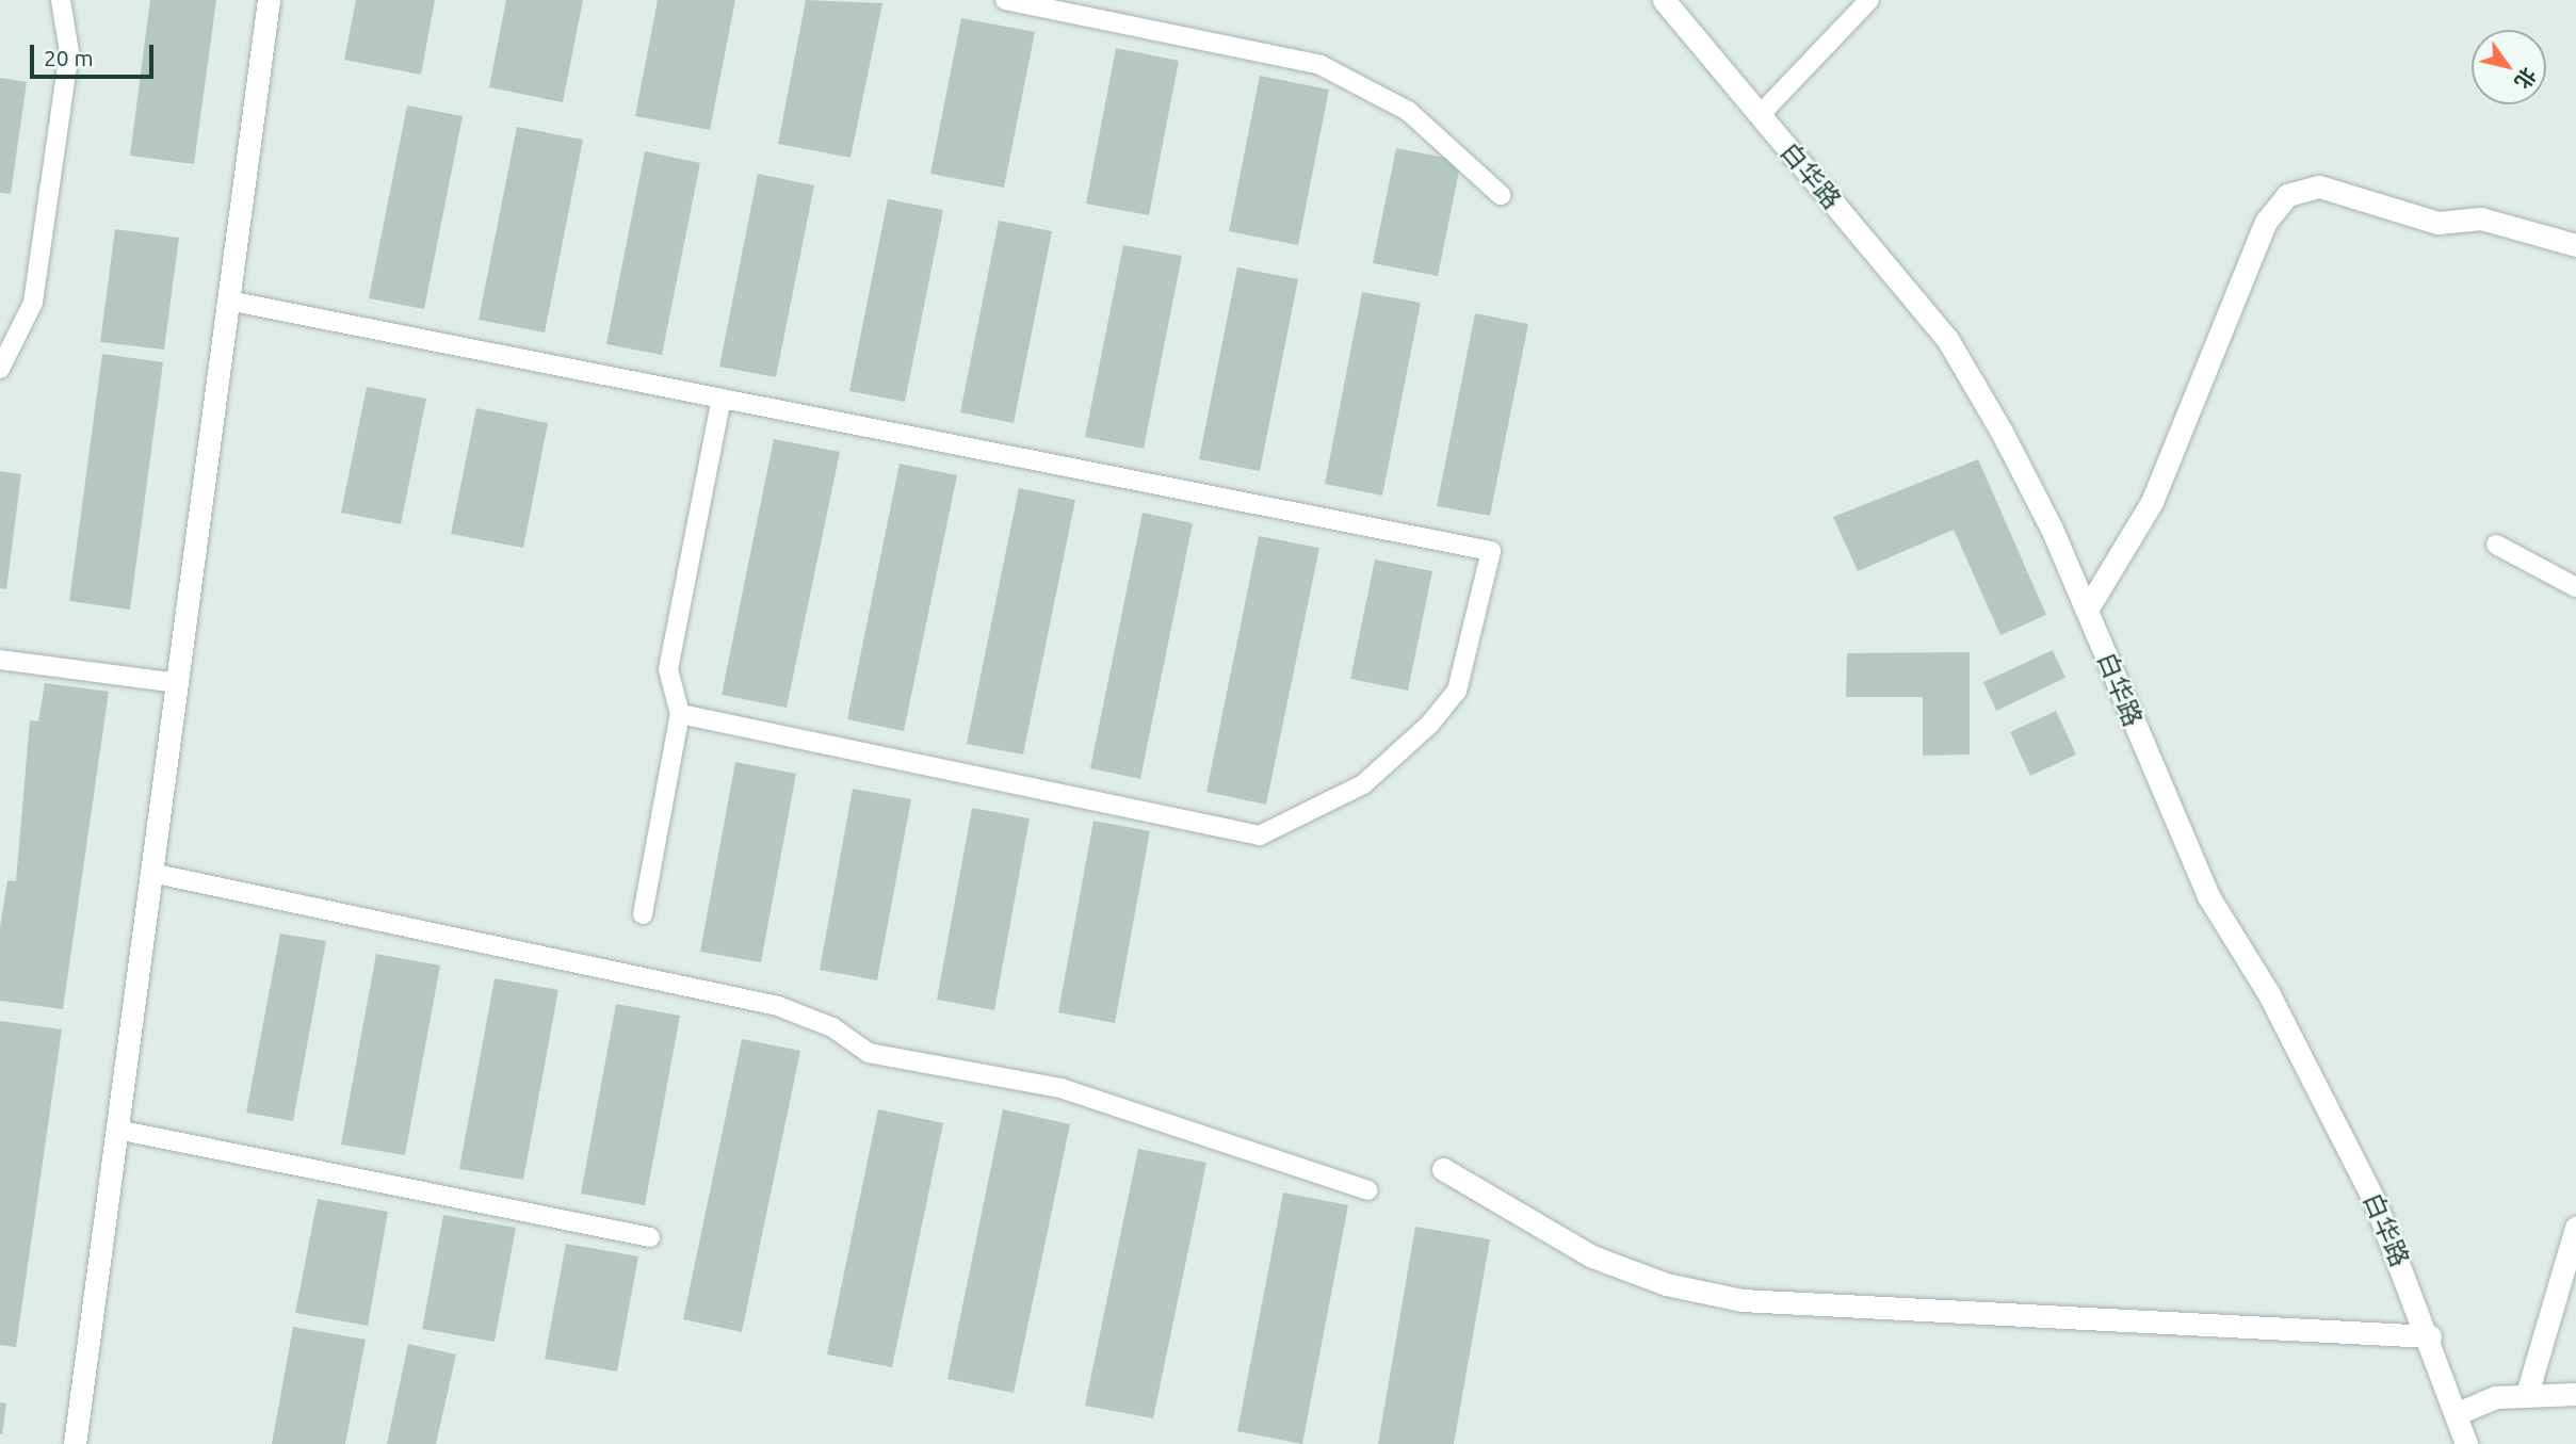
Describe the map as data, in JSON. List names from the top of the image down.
{
  "streets": {
    "street": ["白华路"]
  },
  "scale_bar": "20 m",
  "north": "bottom right"
}
